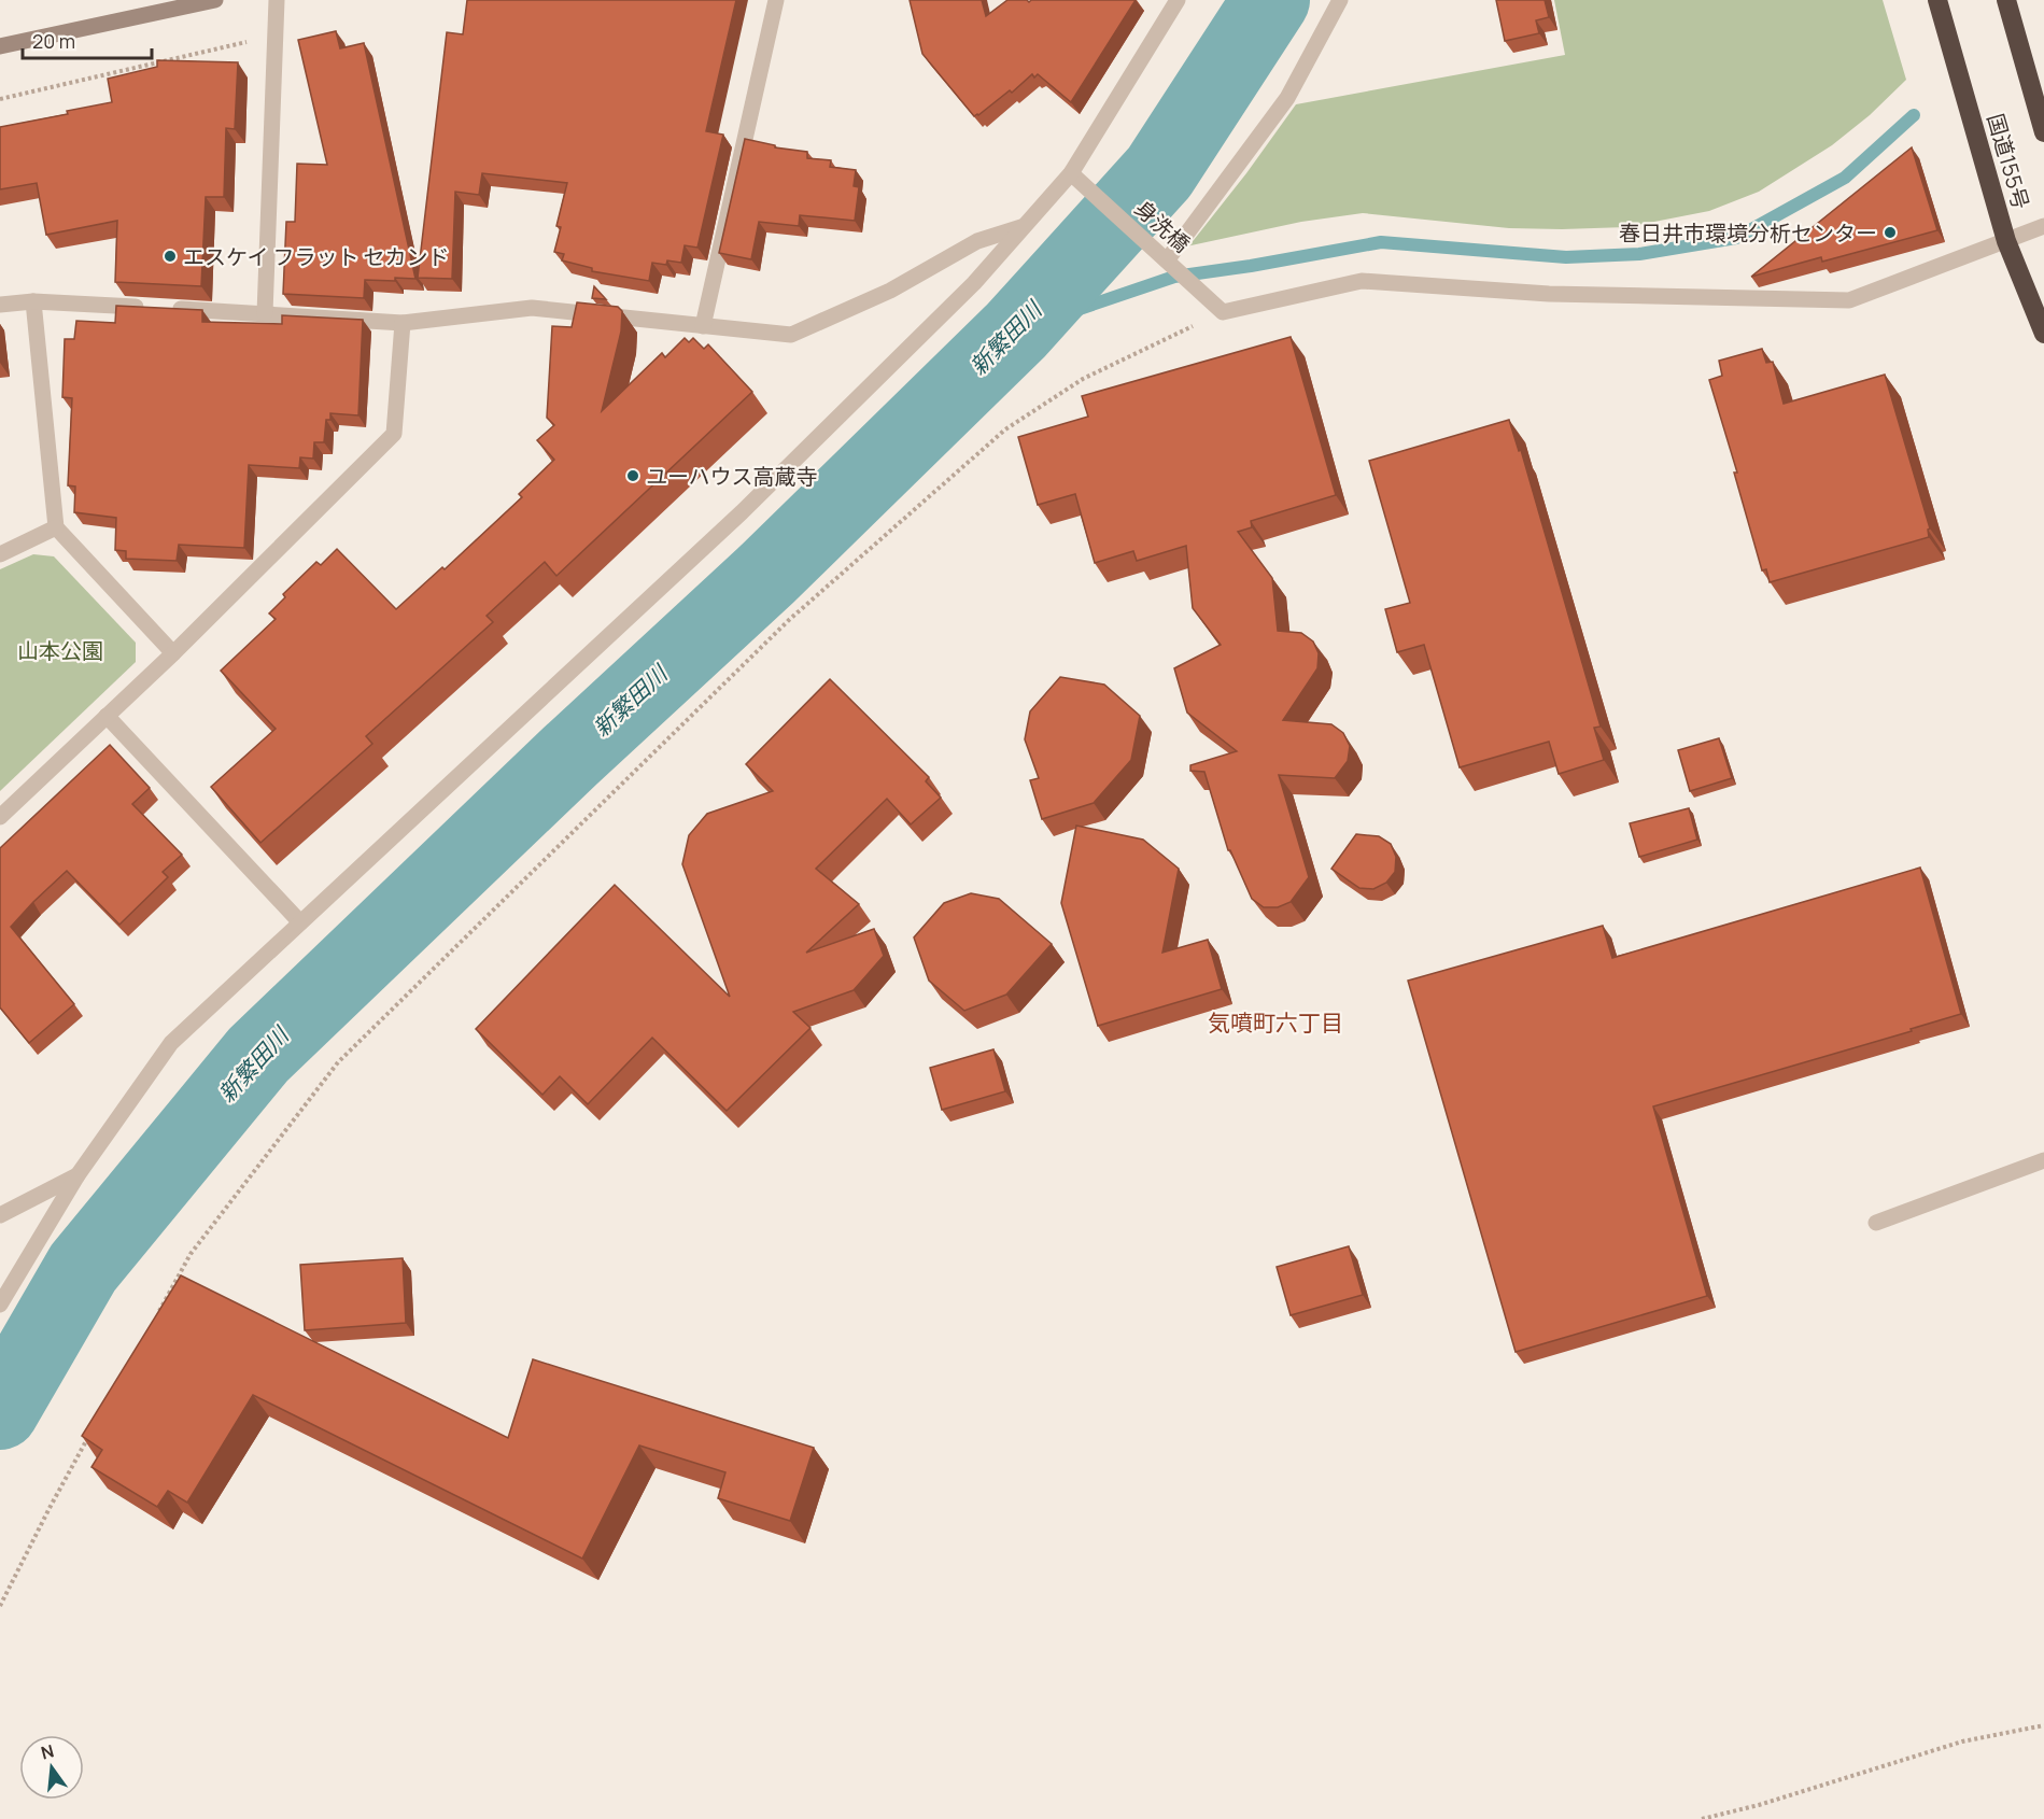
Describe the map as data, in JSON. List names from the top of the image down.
{
  "streets": {
    "highway": ["国道155号"],
    "street": ["身洗橋"]
  },
  "districts": ["気噴町六丁目"],
  "water": ["新繁田川"],
  "parks": ["山本公園"],
  "places": ["春日井市環境分析センター", "エスケイ フラット セカンド", "ユーハウス高蔵寺"],
  "scale_bar": "20 m",
  "north": "top"
}
